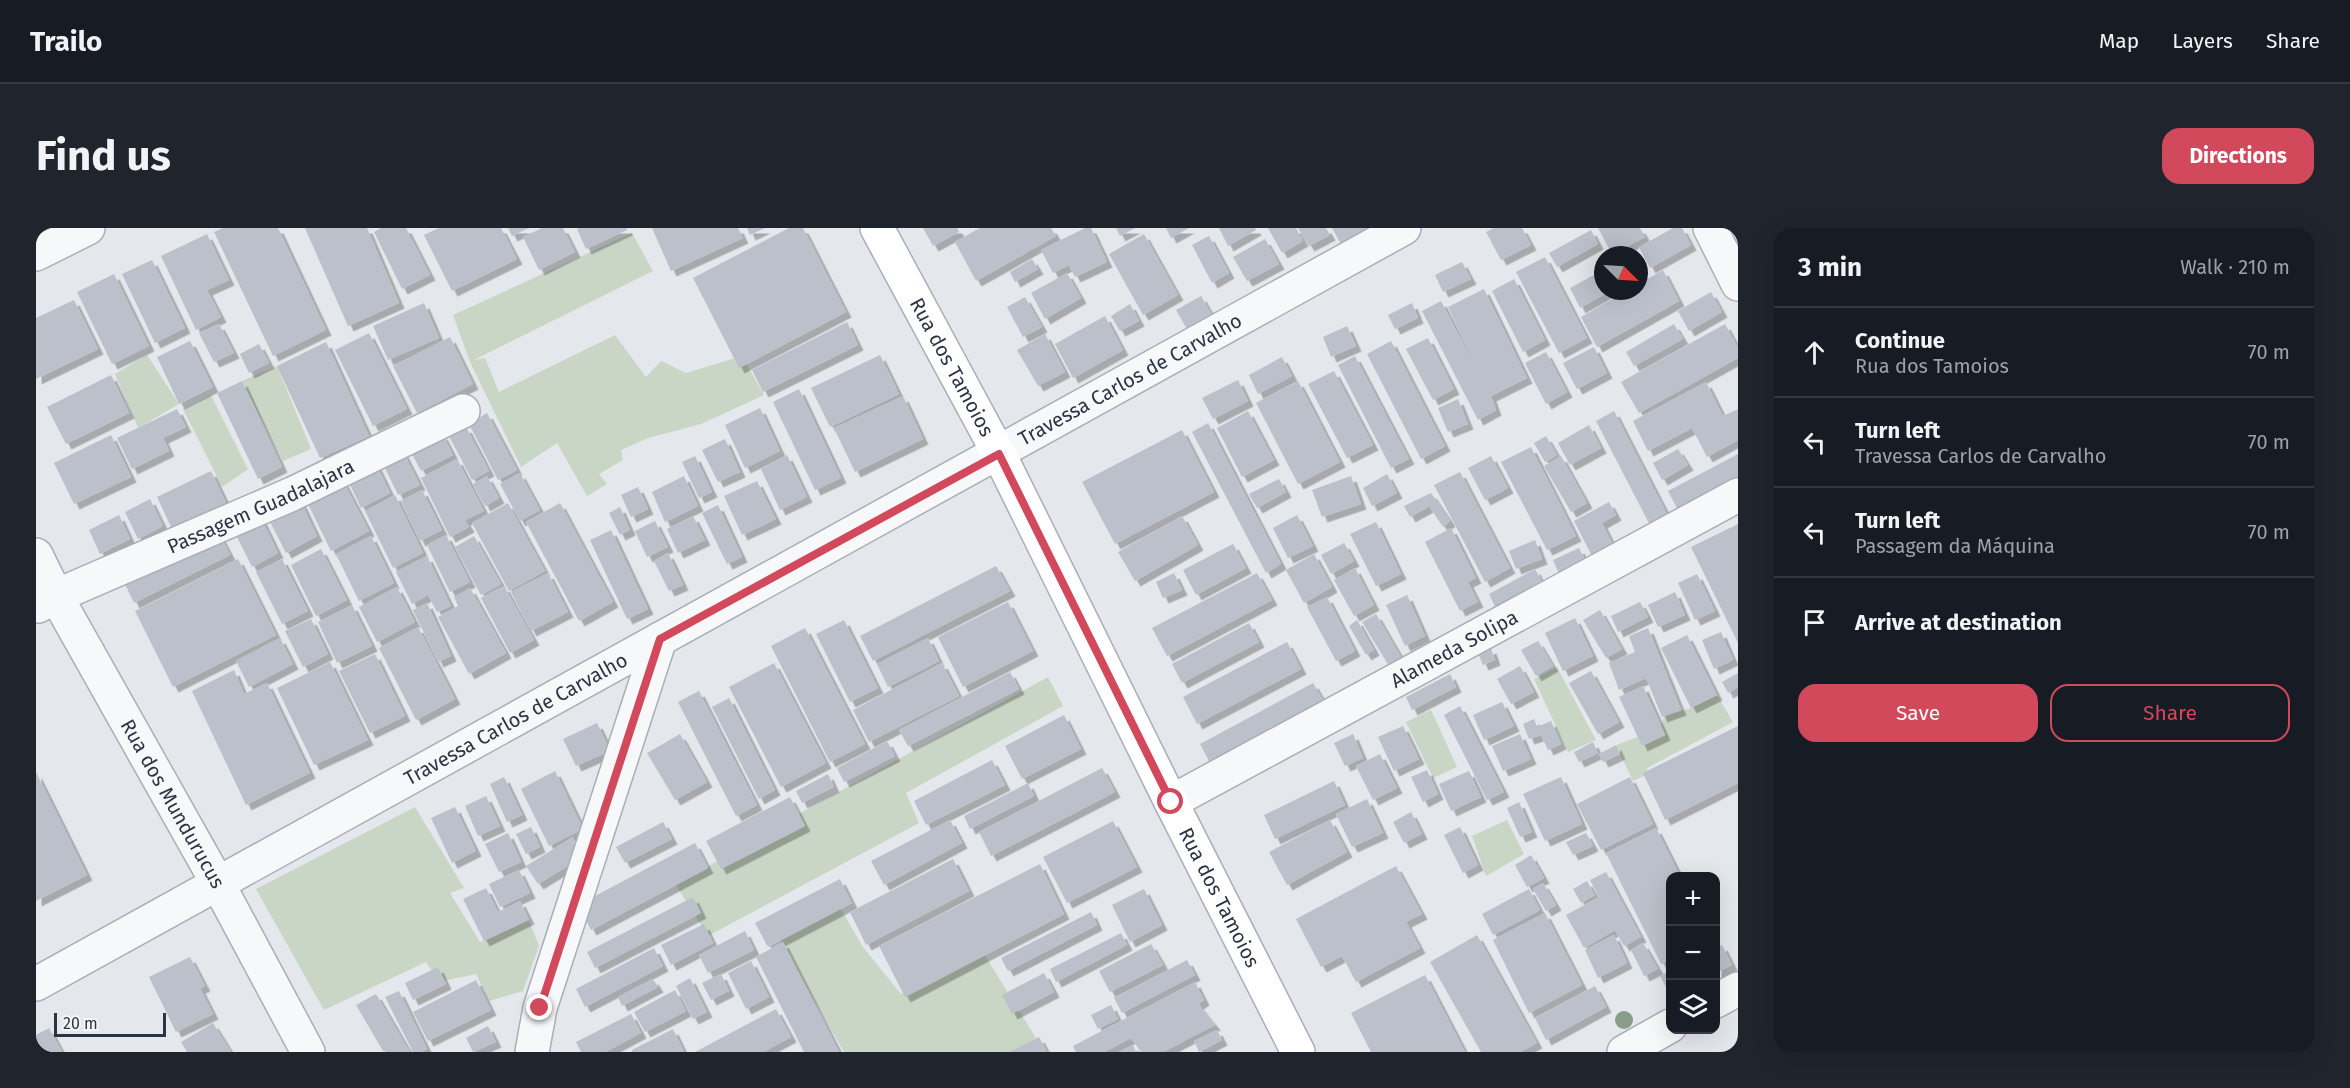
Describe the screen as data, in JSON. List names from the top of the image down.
{
  "streets": {
    "street": [
      "Rua dos Tamoios",
      "Travessa Carlos de Carvalho",
      "Passagem Guadalajara",
      "Alameda Solipa",
      "Rua dos Mundurucus"
    ]
  },
  "crossings": [
    ["Rua dos Tamoios", "Travessa Carlos de Carvalho"],
    ["Rua dos Tamoios", "Alameda Solipa"],
    ["Travessa Carlos de Carvalho", "Rua dos Mundurucus"],
    ["Passagem Guadalajara", "Rua dos Mundurucus"]
  ],
  "scale_bar": "20 m",
  "north": "bottom right",
  "page": {
    "header": "Trailo",
    "nav": ["Map", "Layers", "Share"],
    "buttons": [
      "Directions",
      ["Save", "Share"]
    ],
    "title": "Find us",
    "heading": ["3 min", "Walk · 210 m"],
    "list": [
      ["Continue", "Rua dos Tamoios", "70 m"],
      ["Turn left", "Travessa Carlos de Carvalho", "70 m"],
      ["Turn left", "Passagem da Máquina", "70 m"],
      "Arrive at destination"
    ],
    "map_buttons": ["+", "−"],
    "scale": "20 m"
  }
}
